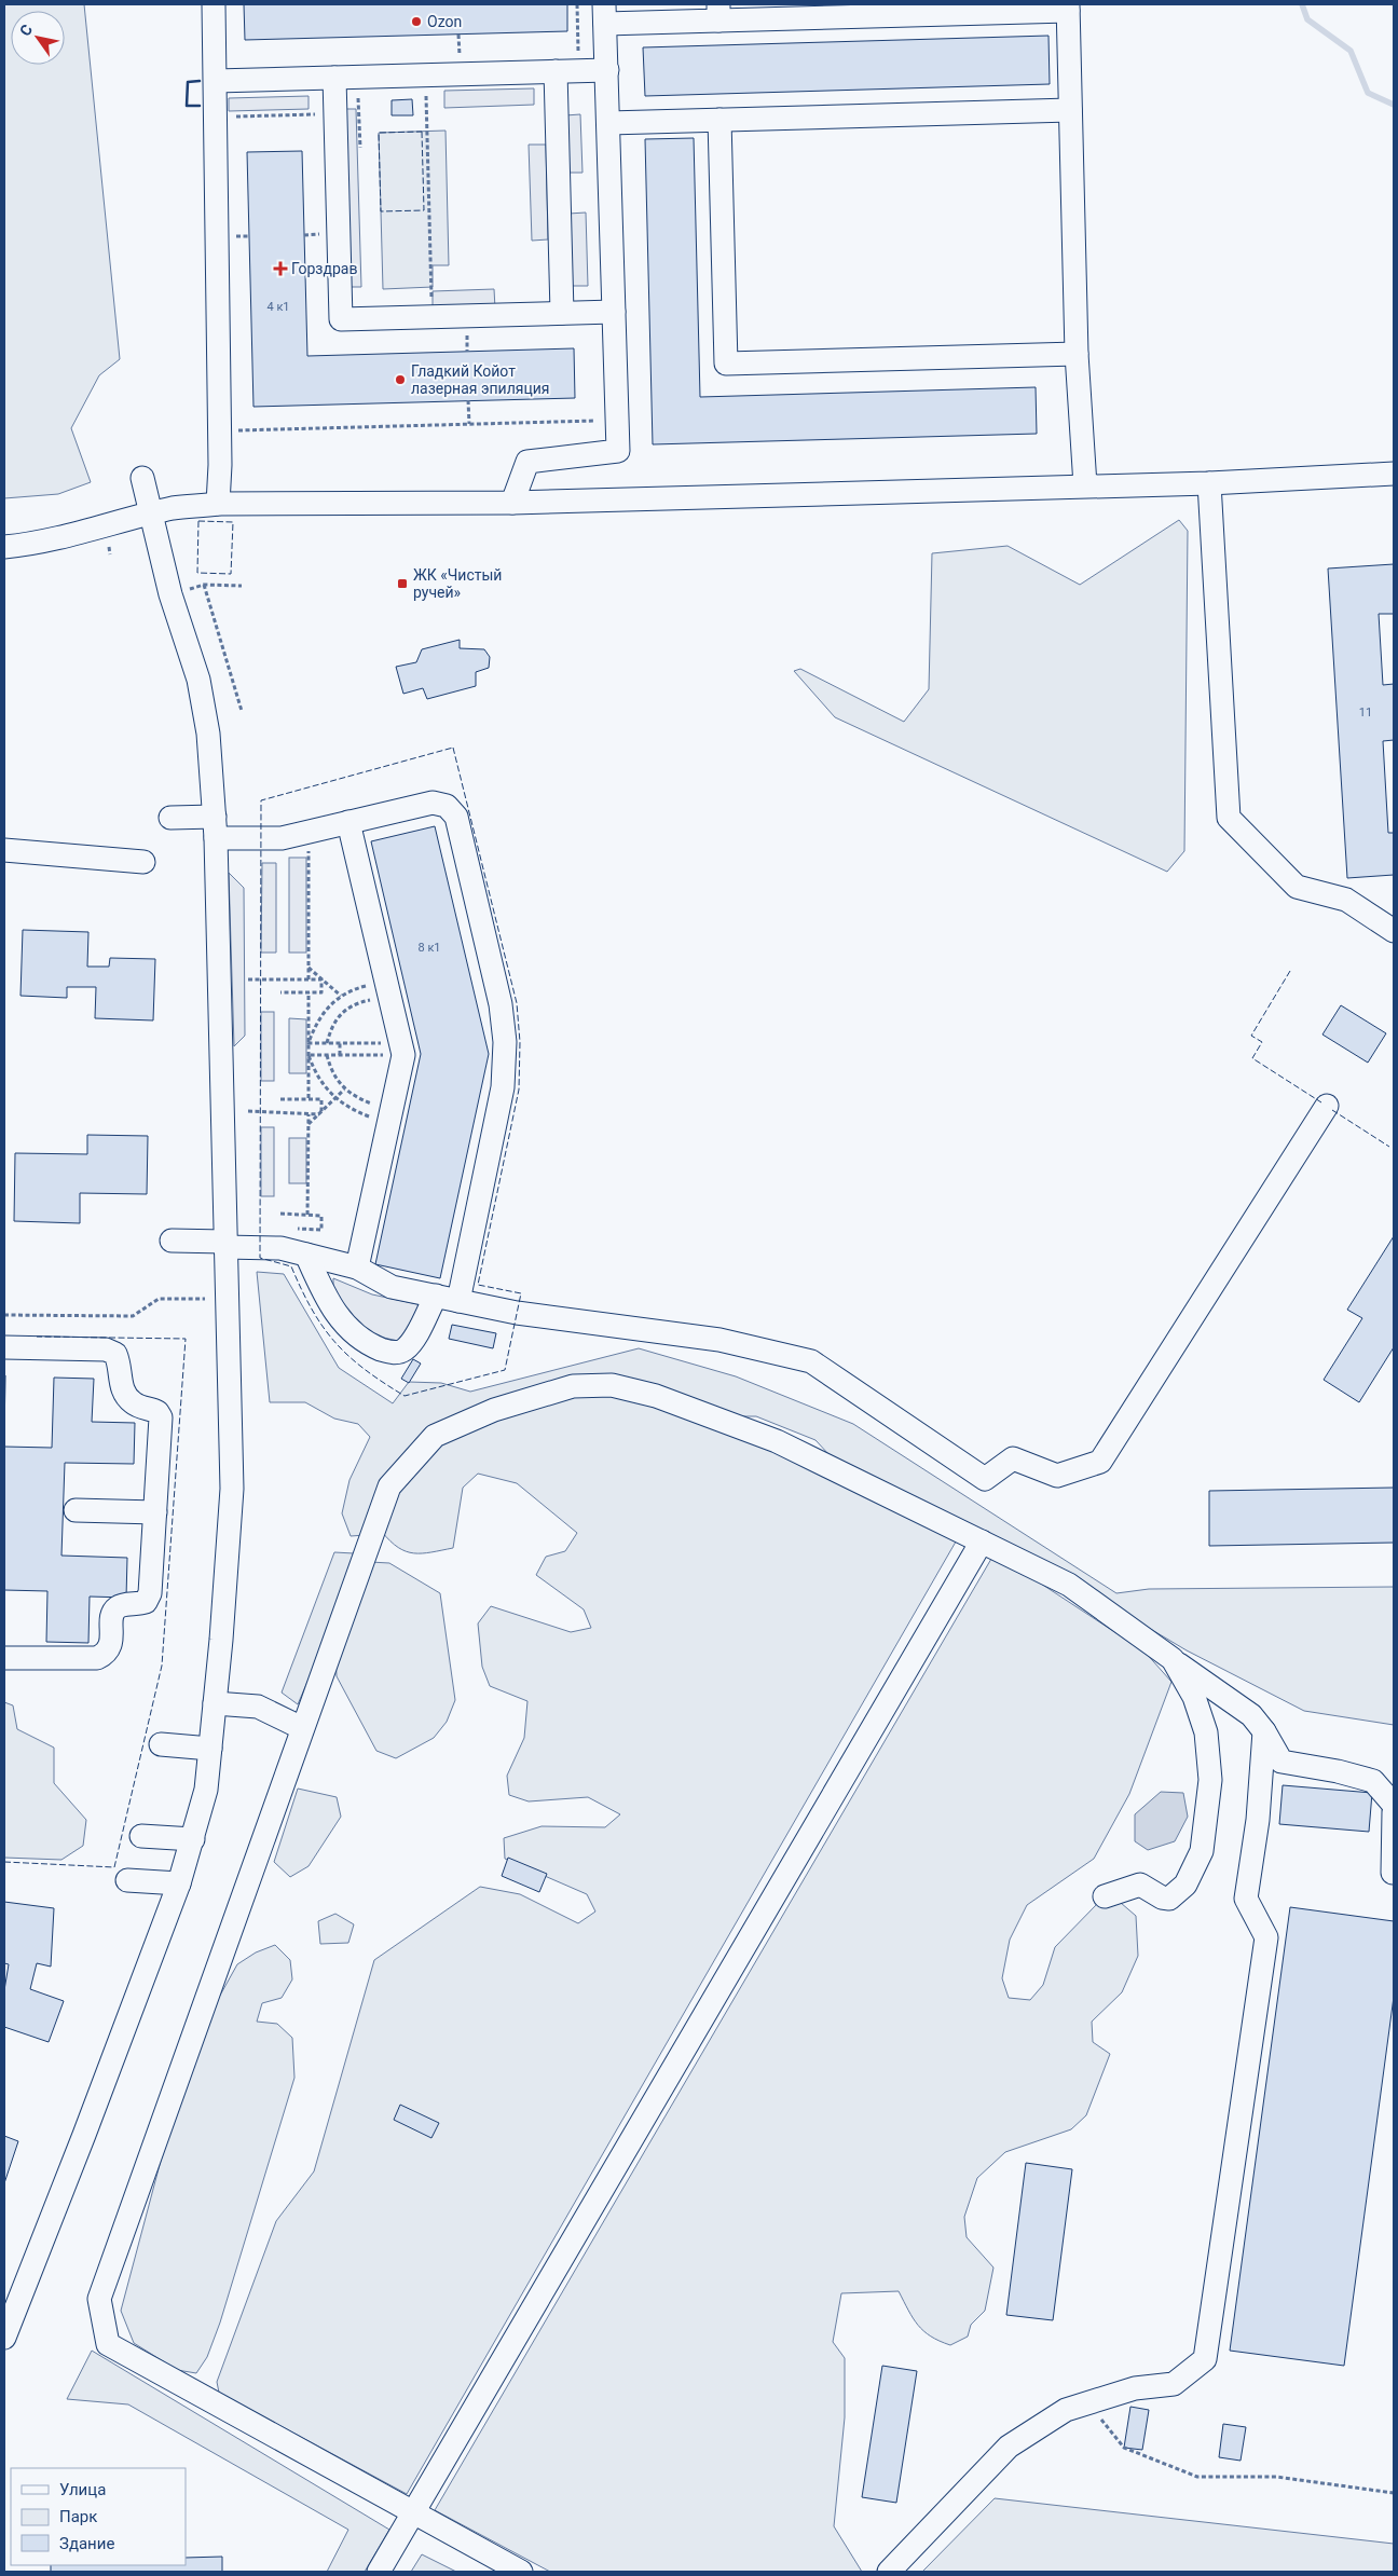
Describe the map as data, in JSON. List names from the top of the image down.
{
  "places": {
    "other": ["Ozon", "Гладкий Койот лазерная эпиляция"],
    "health": ["Горздрав"],
    "transit": ["ЖК «Чистый ручей»"]
  },
  "house_numbers": ["4 к1", "11", "8 к1"],
  "legend": ["Улица", "Парк", "Здание"],
  "north": "top left"
}
